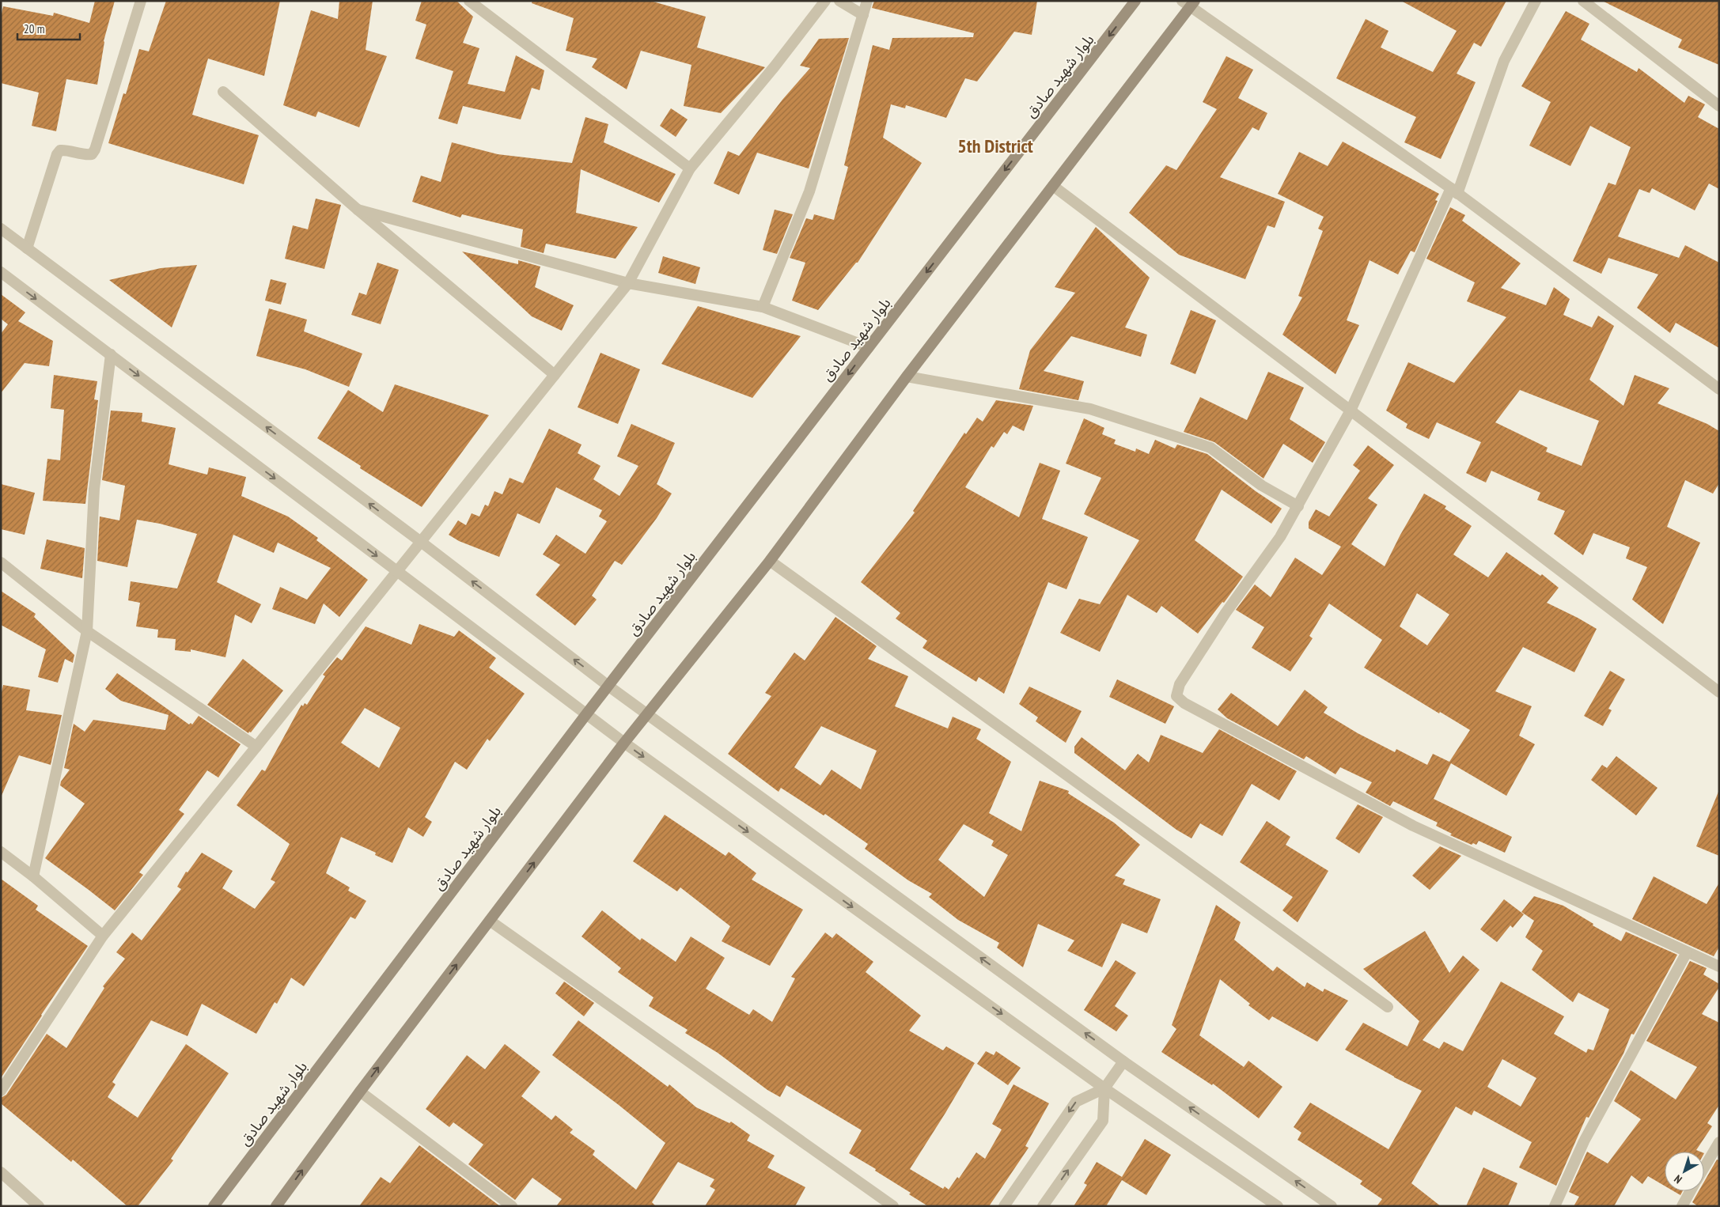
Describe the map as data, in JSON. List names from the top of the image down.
{
  "streets": {
    "main road": ["بلوار شهید صادق"]
  },
  "districts": ["5th District"],
  "scale_bar": "20 m",
  "north": "bottom left"
}
